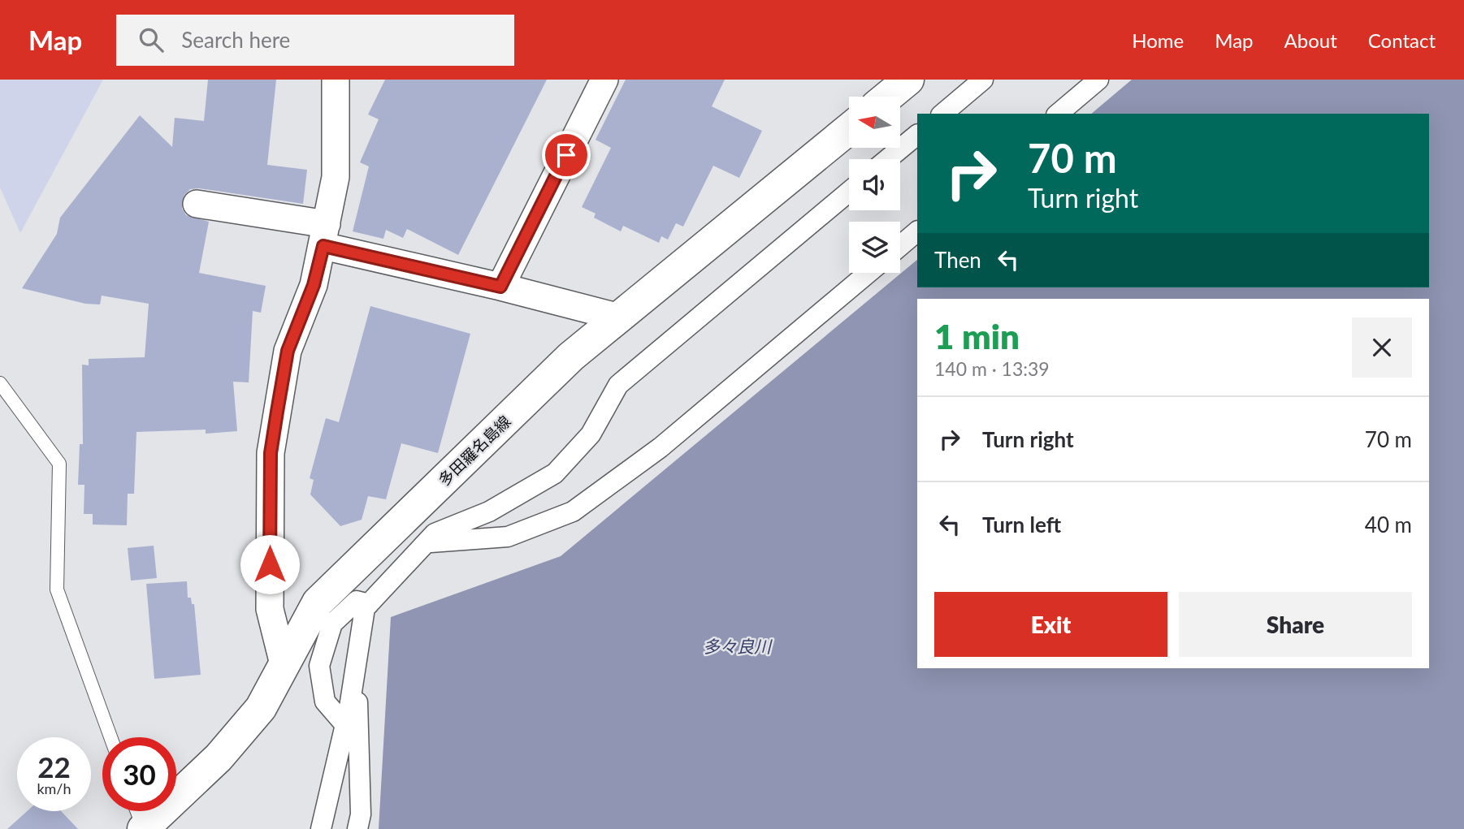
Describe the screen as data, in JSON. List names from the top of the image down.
{
  "streets": {
    "main road": ["多田羅名島線"]
  },
  "water": ["多々良川"],
  "north": "left",
  "page": {
    "header": "Map",
    "search": "Search here",
    "nav": [
      "Home",
      "Map",
      "About",
      "Contact"
    ],
    "turn": ["70 m", "Turn right"],
    "then": "Then",
    "heading": ["1 min", "140 m · 13:39"],
    "list": [
      {
        "name": "Turn right",
        "value": "70 m"
      },
      {
        "name": "Turn left",
        "value": "40 m"
      }
    ],
    "buttons": ["Exit", "Share"],
    "speed": "22 km/h",
    "limit": "30"
  }
}
